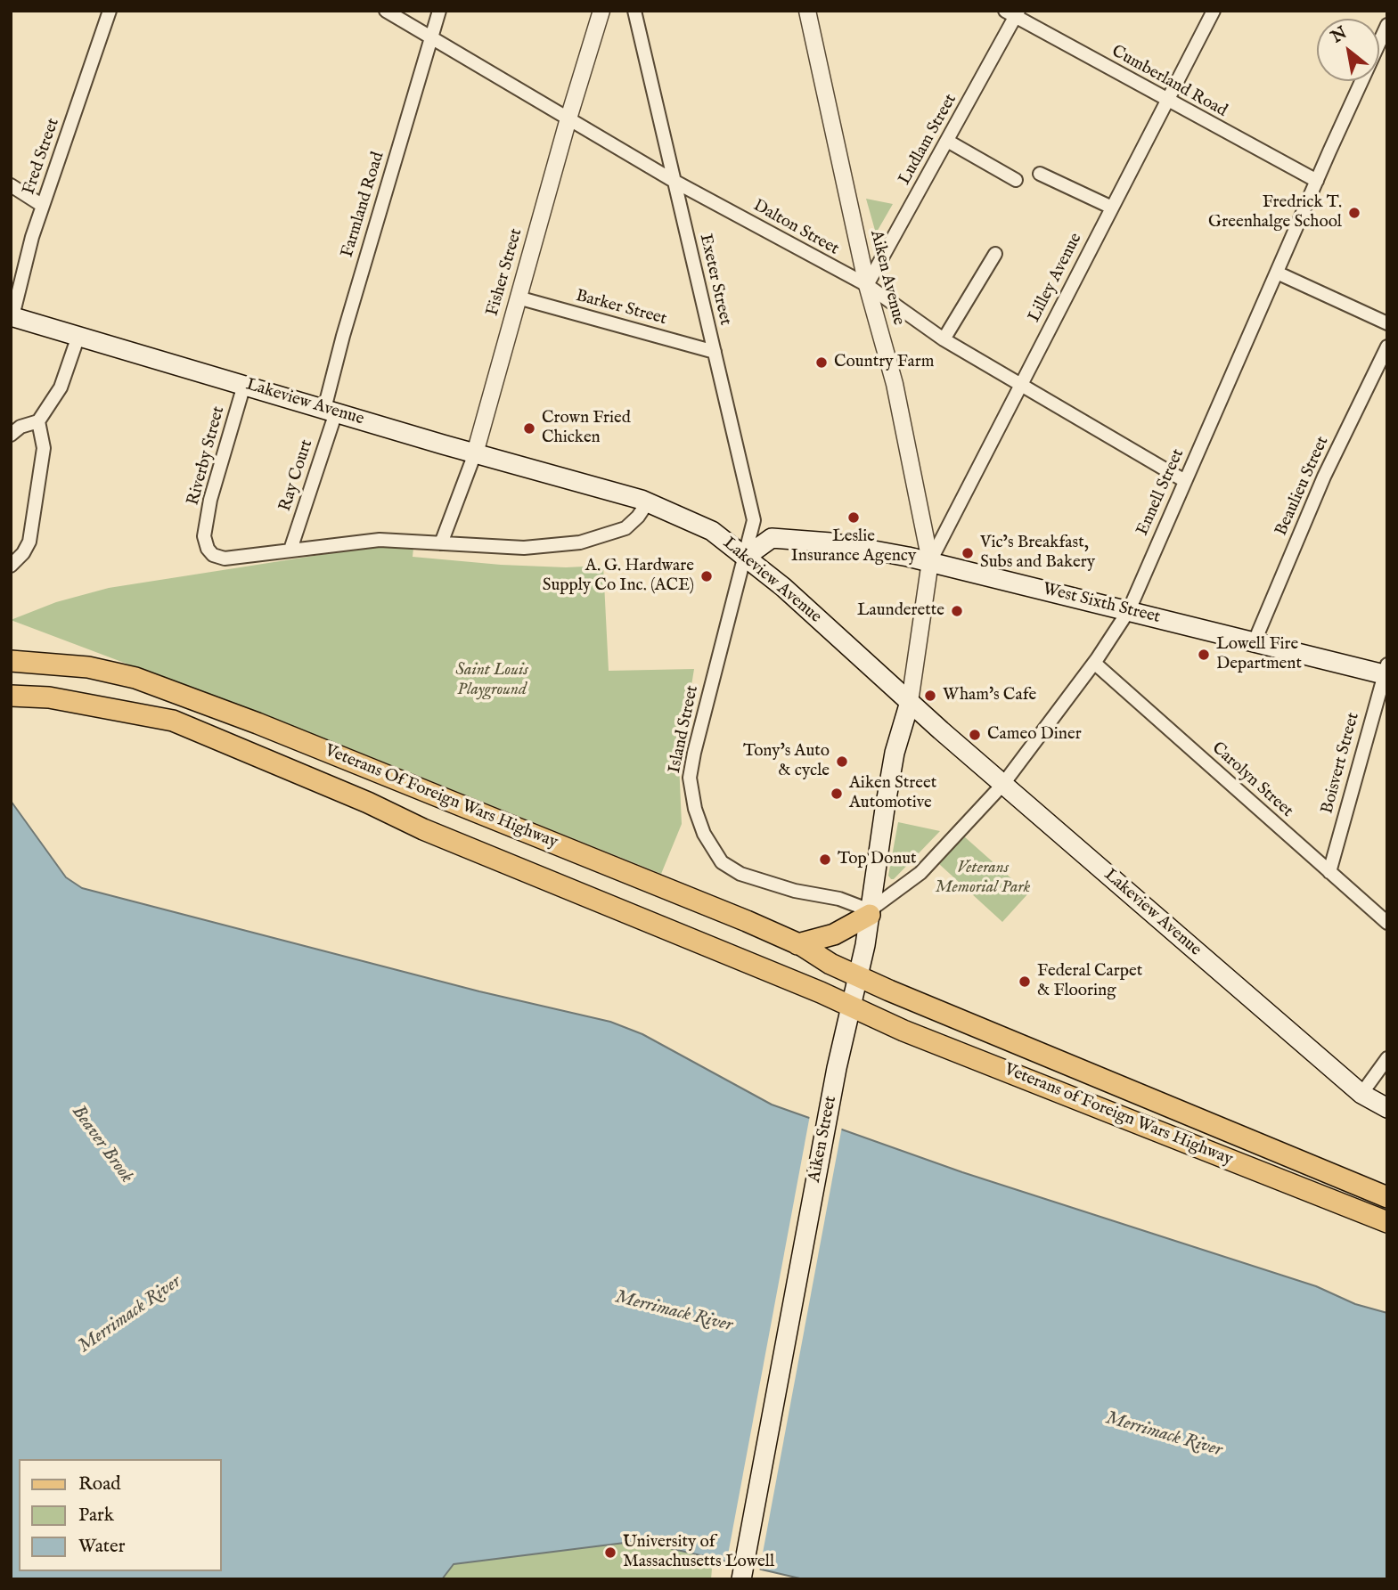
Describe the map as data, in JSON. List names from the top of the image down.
{
  "streets": {
    "main road": [
      "Lakeview Avenue",
      "West Sixth Street",
      "Veterans Of Foreign Wars Highway",
      "Veterans of Foreign Wars Highway",
      "Aiken Street"
    ],
    "street": [
      "Cumberland Road",
      "Ludlam Street",
      "Fred Street",
      "Farmland Road",
      "Dalton Street",
      "Fisher Street",
      "Aiken Avenue",
      "Lilley Avenue",
      "Exeter Street",
      "Barker Street",
      "Riverby Street",
      "Ray Court",
      "Beaulieu Street",
      "Ennell Street",
      "Island Street",
      "Boisvert Street",
      "Carolyn Street"
    ]
  },
  "crossings": [
    ["Cumberland Road", "Ludlam Street"],
    ["Cumberland Road", "Lilley Avenue"],
    ["Cumberland Road", "Ennell Street"],
    ["Ludlam Street", "Dalton Street"],
    ["Ludlam Street", "Aiken Avenue"],
    ["Fred Street", "Lakeview Avenue"],
    ["Farmland Road", "Dalton Street"],
    ["Farmland Road", "Lakeview Avenue"],
    ["Farmland Road", "Ray Court"],
    ["Dalton Street", "Fisher Street"],
    ["Dalton Street", "Aiken Avenue"],
    ["Dalton Street", "Lilley Avenue"],
    ["Dalton Street", "Exeter Street"],
    ["Dalton Street", "Ennell Street"],
    ["Fisher Street", "Barker Street"],
    ["Fisher Street", "Lakeview Avenue"],
    ["Aiken Avenue", "Lilley Avenue"],
    ["Aiken Avenue", "Lakeview Avenue"],
    ["Aiken Avenue", "West Sixth Street"],
    ["Aiken Avenue", "Aiken Street"],
    ["Lilley Avenue", "West Sixth Street"],
    ["Exeter Street", "Barker Street"],
    ["Exeter Street", "Lakeview Avenue"],
    ["Exeter Street", "West Sixth Street"],
    ["Exeter Street", "Island Street"],
    ["Lakeview Avenue", "Riverby Street"],
    ["Lakeview Avenue", "Ray Court"],
    ["Lakeview Avenue", "Ennell Street"],
    ["Lakeview Avenue", "West Sixth Street"],
    ["Lakeview Avenue", "Island Street"],
    ["Lakeview Avenue", "Aiken Street"],
    ["Riverby Street", "Ray Court"],
    ["Beaulieu Street", "West Sixth Street"],
    ["Ennell Street", "West Sixth Street"],
    ["Ennell Street", "Island Street"],
    ["Ennell Street", "Carolyn Street"],
    ["Ennell Street", "Aiken Street"],
    ["West Sixth Street", "Island Street"],
    ["West Sixth Street", "Boisvert Street"],
    ["Island Street", "Aiken Street"],
    ["Boisvert Street", "Carolyn Street"],
    ["Veterans Of Foreign Wars Highway", "Veterans of Foreign Wars Highway"],
    ["Veterans Of Foreign Wars Highway", "Aiken Street"],
    ["Veterans of Foreign Wars Highway", "Aiken Street"]
  ],
  "water": ["Beaver Brook", "Merrimack River"],
  "parks": ["Saint Louis Playground", "Veterans Memorial Park"],
  "places": [
    "Fredrick T. Greenhalge School",
    "Country Farm",
    "Crown Fried Chicken",
    "Leslie Insurance Agency",
    "Vic’s Breakfast, Subs and Bakery",
    "A. G. Hardware Supply Co Inc. (ACE)",
    "Launderette",
    "Lowell Fire Department",
    "Wham's Cafe",
    "Cameo Diner",
    "Tony's Auto & cycle",
    "Aiken Street Automotive",
    "Top Donut",
    "Federal Carpet & Flooring",
    "University of Massachusetts Lowell"
  ],
  "legend": ["Road", "Park", "Water"],
  "north": "top left"
}
